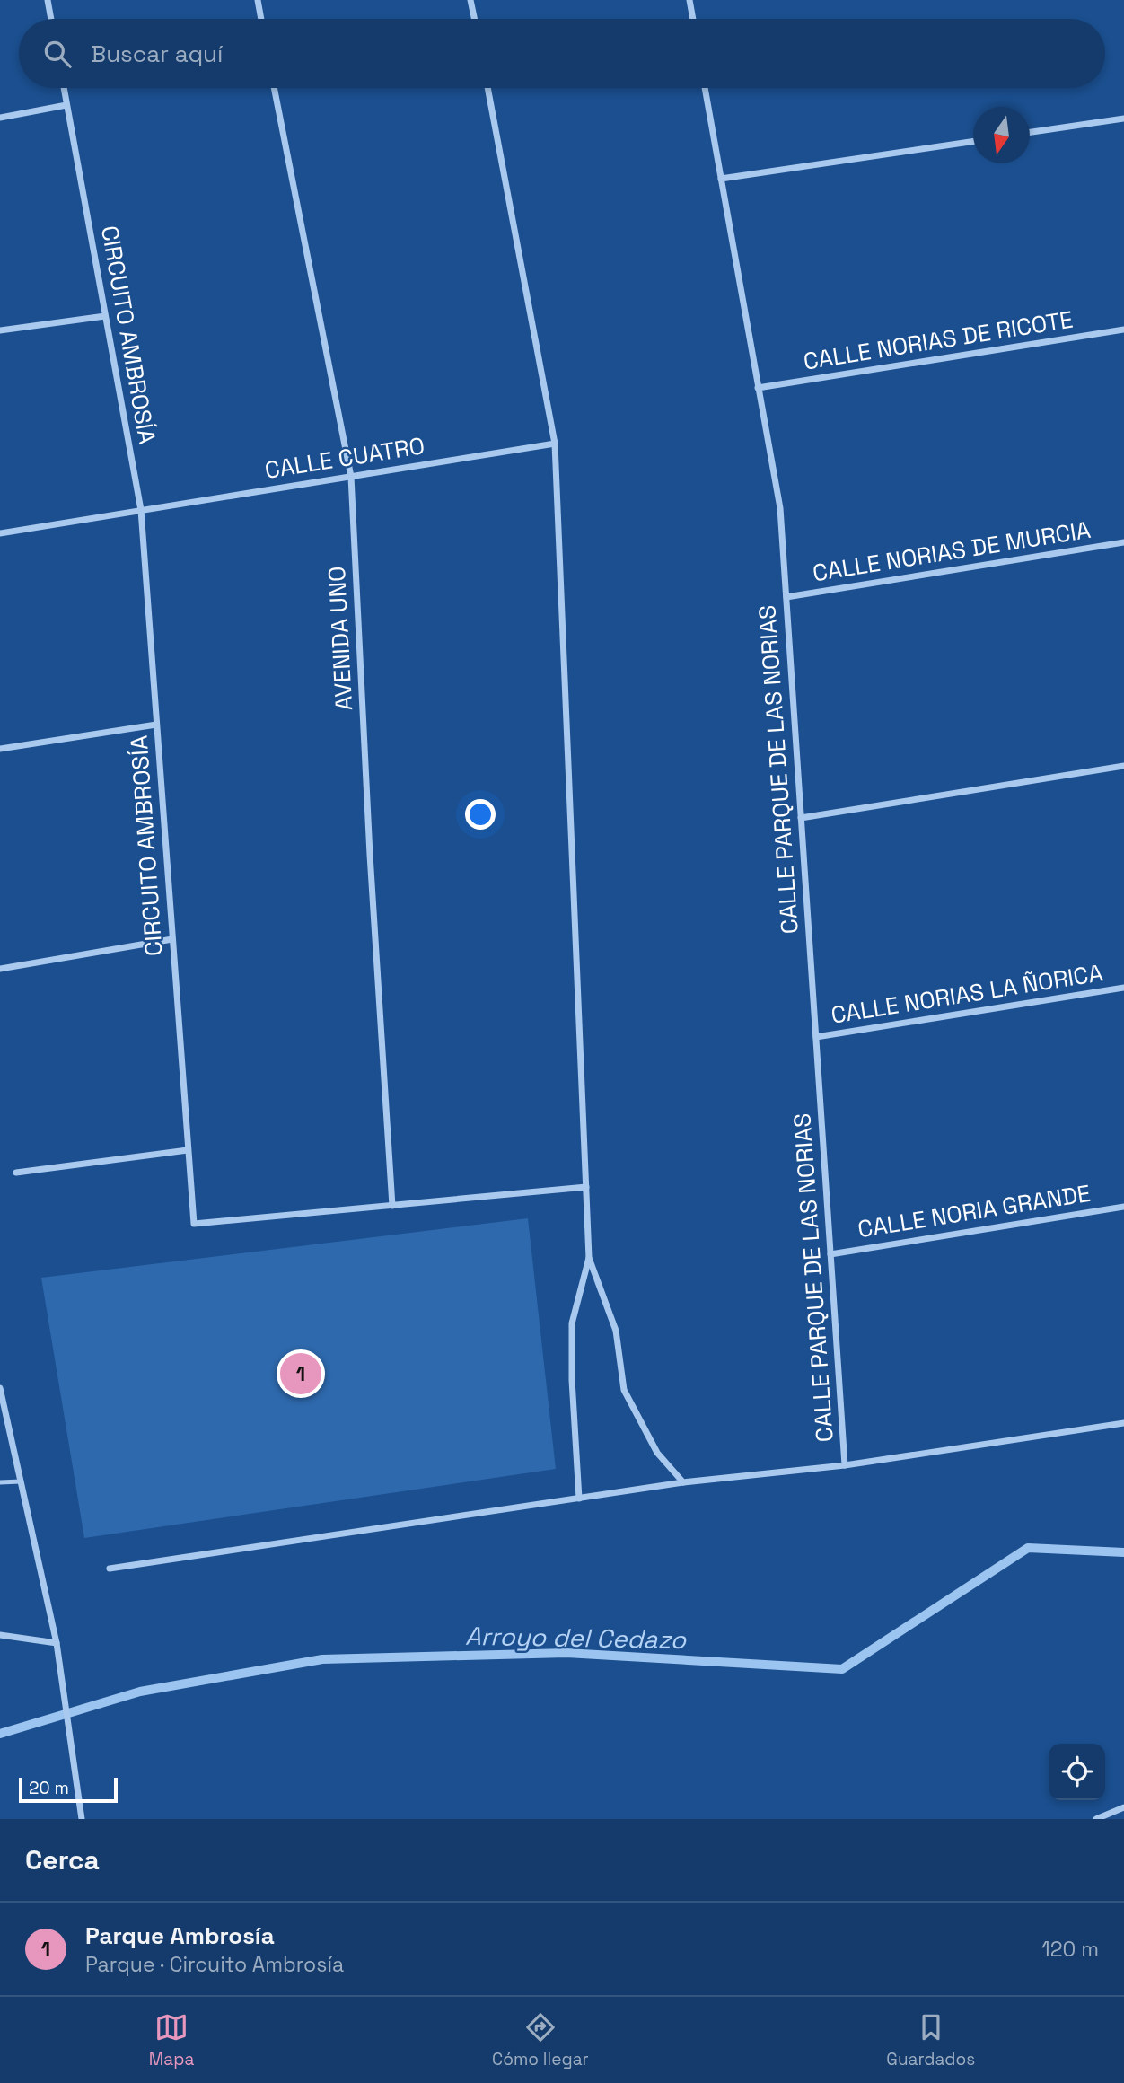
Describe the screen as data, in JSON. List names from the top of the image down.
{
  "streets": {
    "street": [
      "CIRCUITO AMBROSÍA",
      "CALLE NORIAS DE RICOTE",
      "CALLE CUATRO",
      "CALLE NORIAS DE MURCIA",
      "AVENIDA UNO",
      "CALLE PARQUE DE LAS NORIAS",
      "CALLE NORIAS LA ÑORICA",
      "CALLE NORIA GRANDE"
    ]
  },
  "crossings": [
    ["CIRCUITO AMBROSÍA", "CALLE CUATRO"],
    ["CIRCUITO AMBROSÍA", "AVENIDA UNO"],
    ["CALLE NORIAS DE RICOTE", "CALLE PARQUE DE LAS NORIAS"],
    ["CALLE CUATRO", "AVENIDA UNO"],
    ["CALLE NORIAS DE MURCIA", "CALLE PARQUE DE LAS NORIAS"],
    ["CALLE PARQUE DE LAS NORIAS", "CALLE NORIAS LA ÑORICA"],
    ["CALLE PARQUE DE LAS NORIAS", "CALLE NORIA GRANDE"]
  ],
  "water": ["Arroyo del Cedazo"],
  "scale_bar": "20 m",
  "north": "bottom",
  "page": {
    "search": "Buscar aquí",
    "pins": "1",
    "scale": "20 m",
    "heading": "Cerca",
    "list": [
      {
        "mark": "1",
        "name": "Parque Ambrosía",
        "note": "Parque · Circuito Ambrosía",
        "value": "120 m"
      }
    ],
    "nav": ["Mapa", "Cómo llegar", "Guardados"]
  }
}
